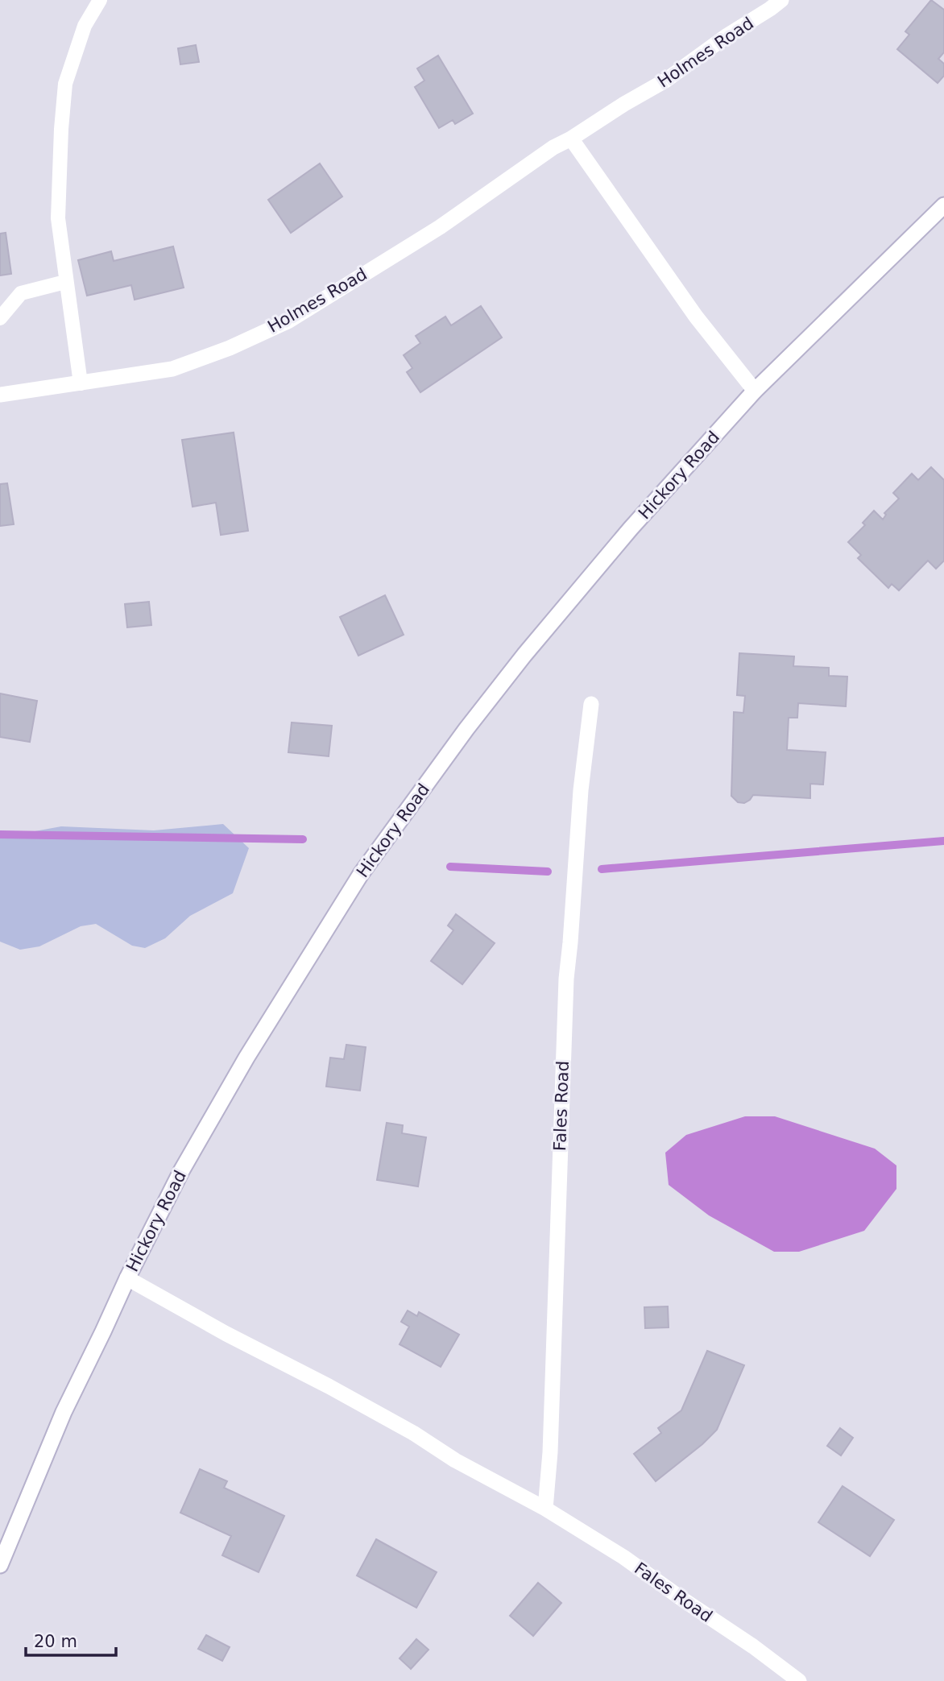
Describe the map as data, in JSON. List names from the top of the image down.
{
  "streets": {
    "street": ["Holmes Road", "Hickory Road", "Fales Road"]
  },
  "crossings": [
    ["Hickory Road", "Fales Road"]
  ],
  "scale_bar": "20 m"
}
